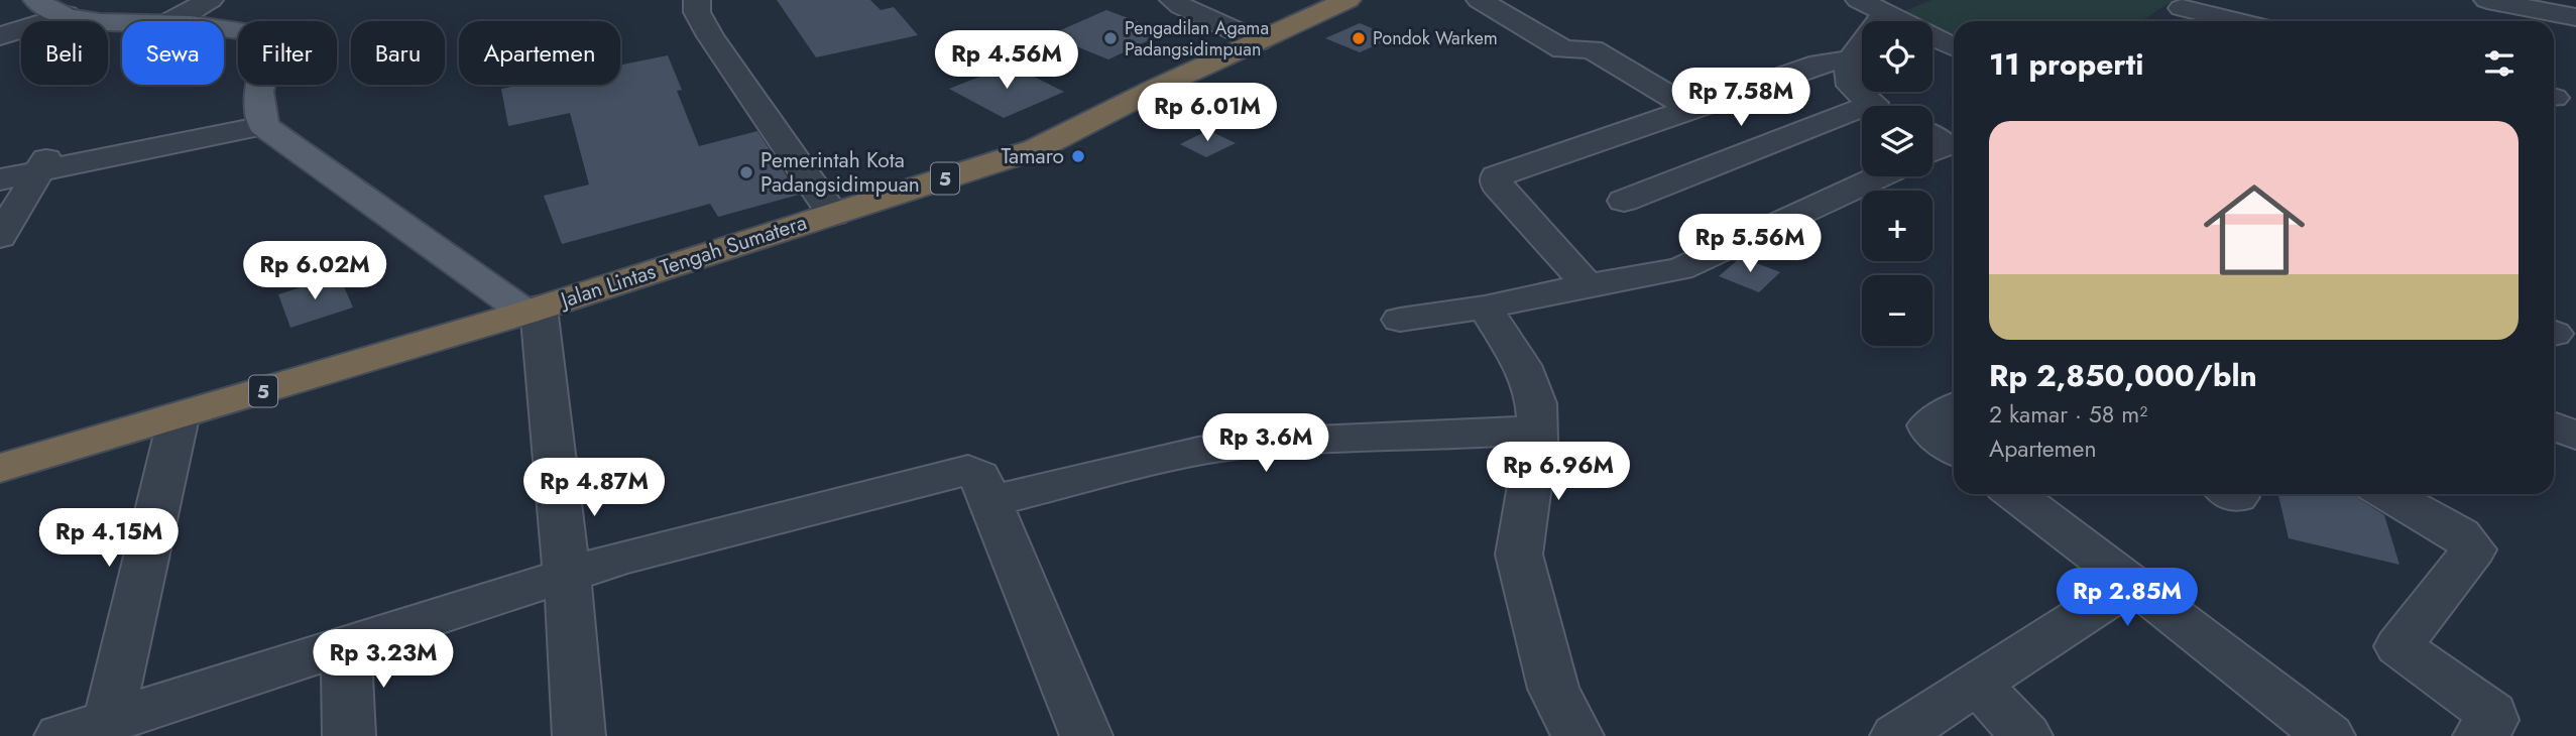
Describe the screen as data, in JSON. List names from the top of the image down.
{
  "streets": {
    "highway": ["5", "Jalan Lintas Tengah Sumatera"]
  },
  "places": [
    "Pengadilan Agama Padangsidimpuan",
    "Pondok Warkem",
    "Tamaro",
    "Pemerintah Kota Padangsidimpuan"
  ],
  "page": {
    "map_buttons": ["+", "−"],
    "chip": [
      "Beli",
      "Sewa",
      "Filter",
      "Baru",
      "Apartemen"
    ],
    "heading": "11 properti",
    "price": [
      "Rp 4.56M",
      "Rp 7.58M",
      "Rp 6.01M",
      "Rp 5.56M",
      "Rp 6.02M",
      "Rp 3.6M",
      "Rp 6.96M",
      "Rp 4.87M",
      "Rp 4.15M",
      "Rp 2.85M",
      "Rp 3.23M"
    ],
    "list": [
      {
        "name": "Rp 2,850,000/bln",
        "note": "2 kamar · 58 m² · Apartemen"
      }
    ]
  }
}
